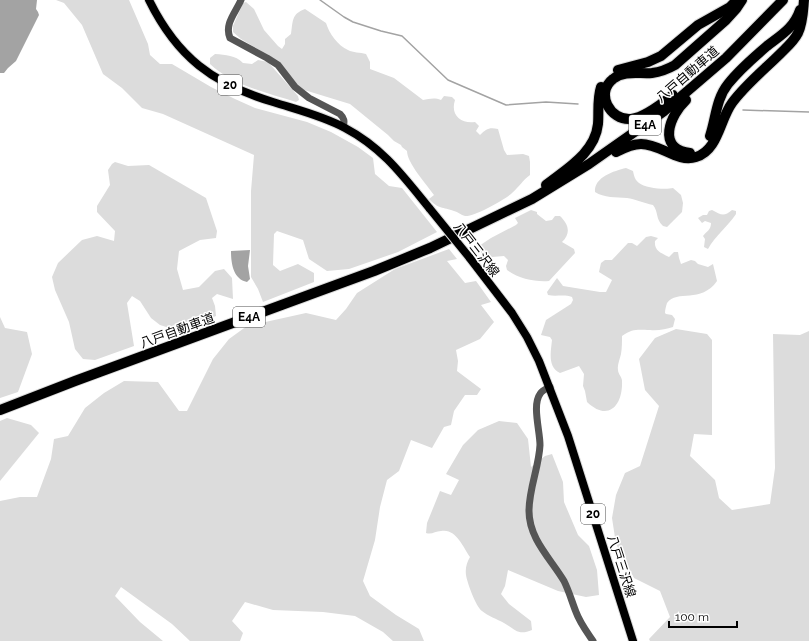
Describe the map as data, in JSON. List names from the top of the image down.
{
  "streets": {
    "highway": ["八戸自動車道", "E4A"],
    "main road": ["20", "八戸三沢線"]
  },
  "crossings": [
    ["八戸自動車道", "E4A"]
  ],
  "scale_bar": "100 m"
}
